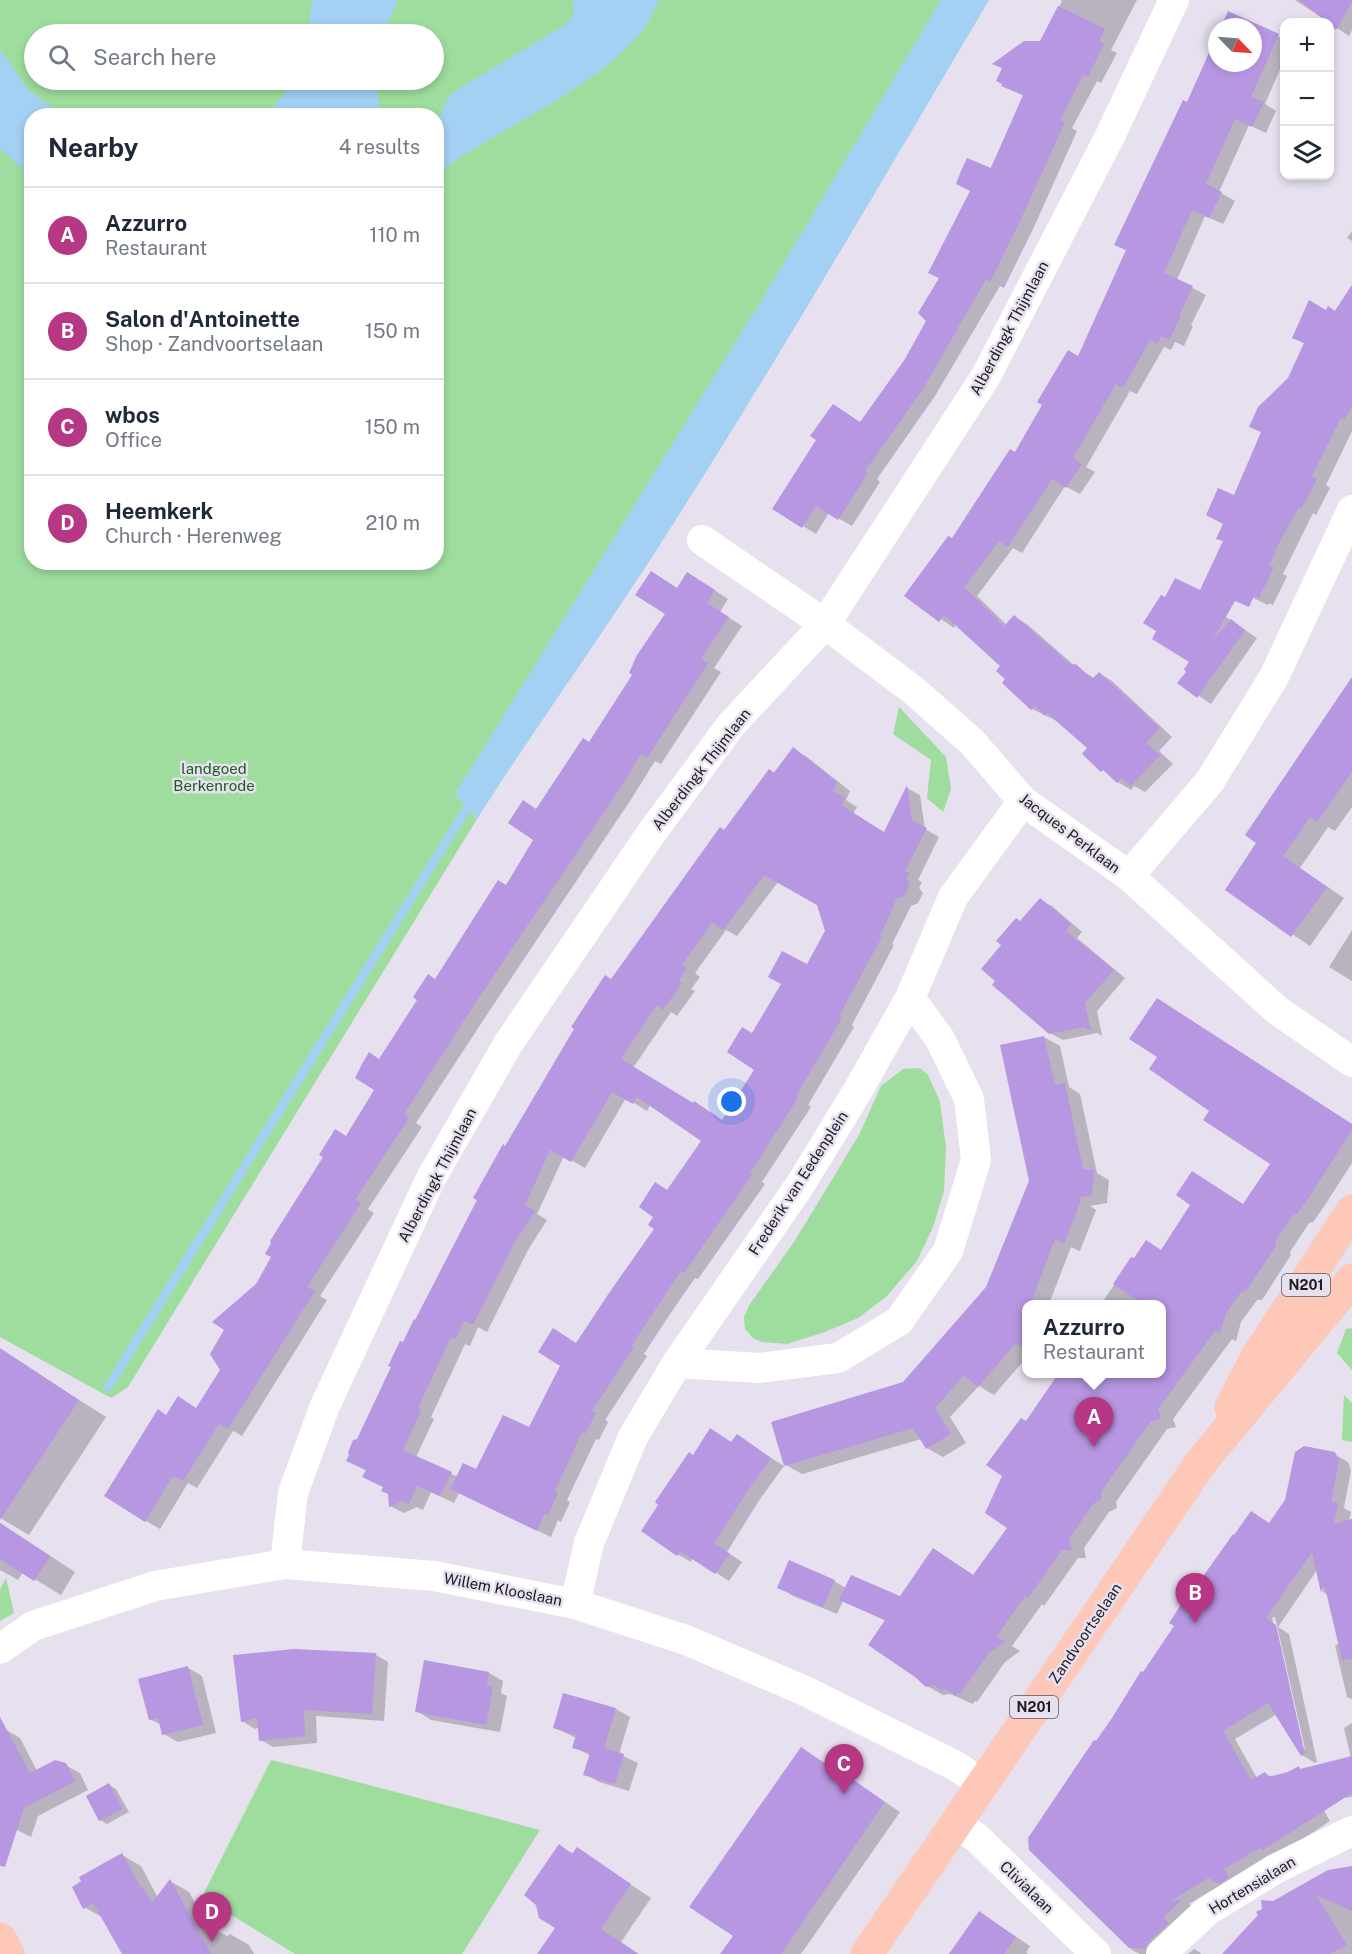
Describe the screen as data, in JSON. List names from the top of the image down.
{
  "streets": {
    "main road": ["N201", "Zandvoortselaan"],
    "street": [
      "Alberdingk Thijmlaan",
      "Jacques Perklaan",
      "Frederik van Eedenplein",
      "Willem Klooslaan",
      "Hortensialaan",
      "Clivialaan"
    ]
  },
  "crossings": [
    ["Alberdingk Thijmlaan", "Jacques Perklaan"],
    ["Alberdingk Thijmlaan", "Willem Klooslaan"],
    ["Jacques Perklaan", "Frederik van Eedenplein"],
    ["Frederik van Eedenplein", "Willem Klooslaan"],
    ["Willem Klooslaan", "Zandvoortselaan"],
    ["Zandvoortselaan", "Clivialaan"]
  ],
  "parks": ["landgoed Berkenrode"],
  "north": "bottom right",
  "page": {
    "map_buttons": ["+", "−"],
    "search": "Search here",
    "heading": ["Nearby", "4 results"],
    "list": [
      {
        "mark": "A",
        "name": "Azzurro",
        "note": "Restaurant",
        "value": "110 m"
      },
      {
        "mark": "B",
        "name": "Salon d'Antoinette",
        "note": "Shop · Zandvoortselaan",
        "value": "150 m"
      },
      {
        "mark": "C",
        "name": "wbos",
        "note": "Office",
        "value": "150 m"
      },
      {
        "mark": "D",
        "name": "Heemkerk",
        "note": "Church · Herenweg",
        "value": "210 m"
      }
    ],
    "popup": ["Azzurro", "Restaurant"],
    "pins": [
      "A",
      "B",
      "C",
      "D"
    ]
  }
}
